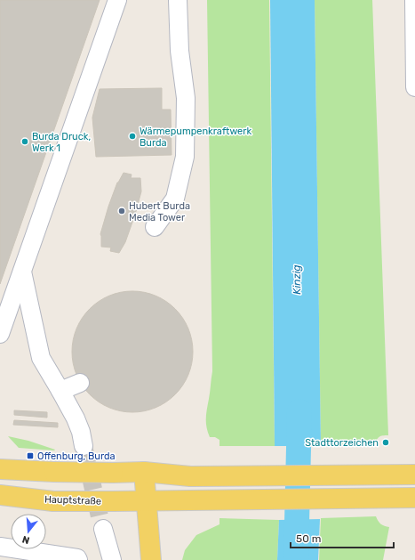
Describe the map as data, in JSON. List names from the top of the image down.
{
  "streets": {
    "main road": ["Hauptstraße"]
  },
  "water": ["Kinzig"],
  "places": {
    "other": [
      "Wärmepumpenkraftwerk Burda",
      "Burda Druck, Werk 1",
      "Hubert Burda Media Tower",
      "Stadttorzeichen"
    ],
    "transit": ["Offenburg, Burda"]
  },
  "scale_bar": "50 m",
  "north": "bottom"
}
